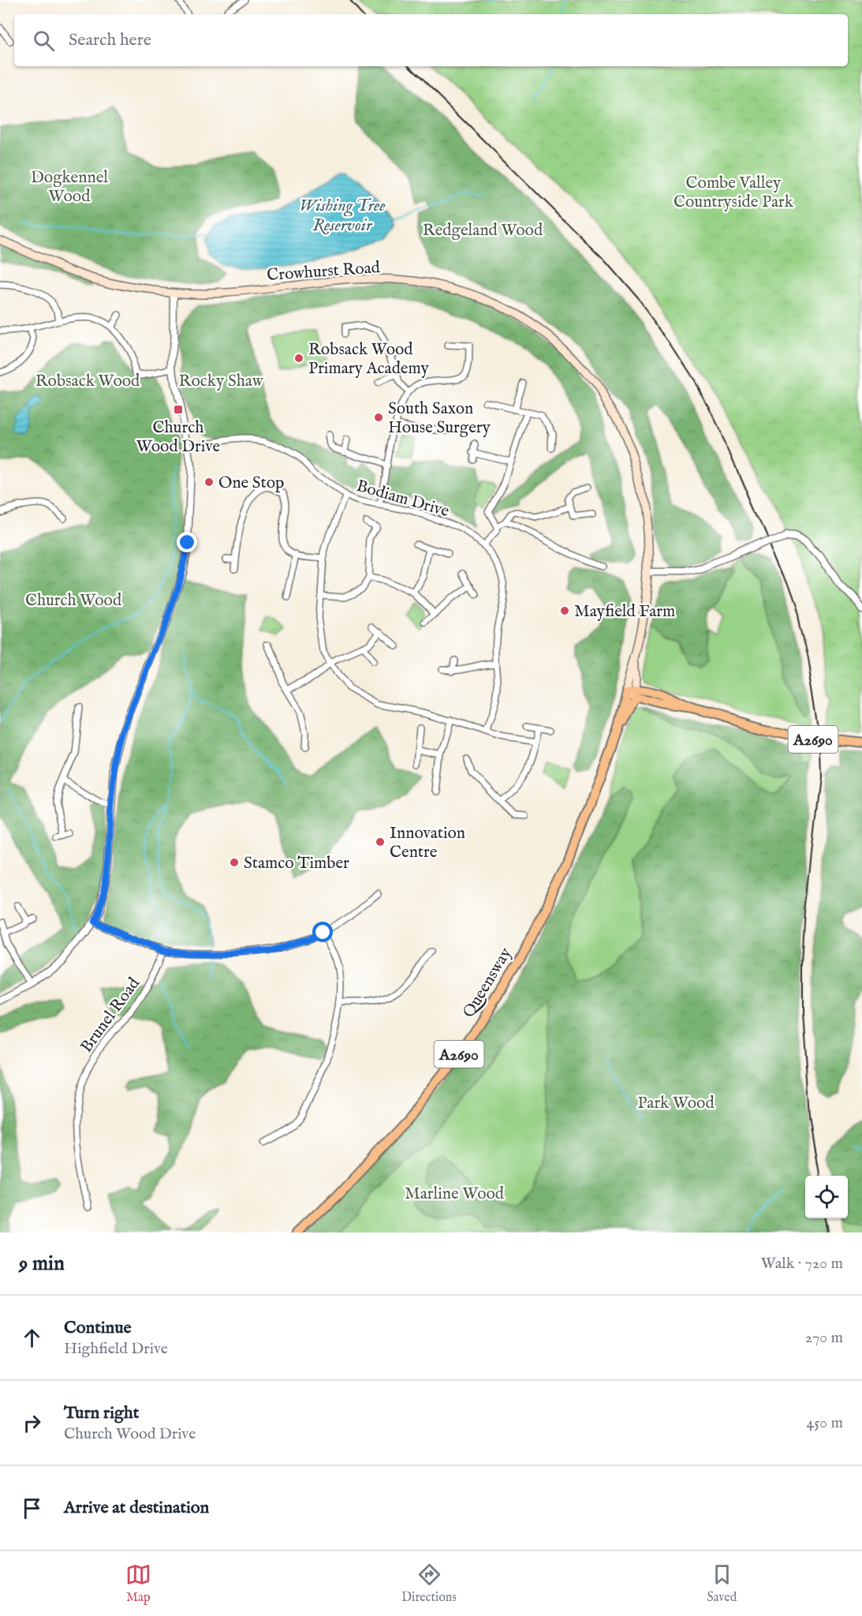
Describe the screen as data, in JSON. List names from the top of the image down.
{
  "streets": {
    "main road": ["Crowhurst Road", "A2690", "Queensway"],
    "street": ["Bodiam Drive", "Brunel Road"]
  },
  "crossings": [
    ["Crowhurst Road", "Queensway"],
    ["A2690", "Queensway"]
  ],
  "water": ["Wishing Tree Reservoir"],
  "parks": [
    "Dogkennel Wood",
    "Combe Valley Countryside Park",
    "Redgeland Wood",
    "Robsack Wood",
    "Rocky Shaw",
    "Church Wood",
    "Park Wood",
    "Marline Wood"
  ],
  "places": {
    "other": [
      "Robsack Wood Primary Academy",
      "South Saxon House Surgery",
      "One Stop",
      "Mayfield Farm",
      "Innovation Centre",
      "Stamco Timber"
    ],
    "transit": ["Church Wood Drive"]
  },
  "page": {
    "search": "Search here",
    "heading": ["9 min", "Walk · 720 m"],
    "list": [
      ["Continue", "Highfield Drive", "270 m"],
      ["Turn right", "Church Wood Drive", "450 m"],
      "Arrive at destination"
    ],
    "nav": ["Map", "Directions", "Saved"]
  }
}
